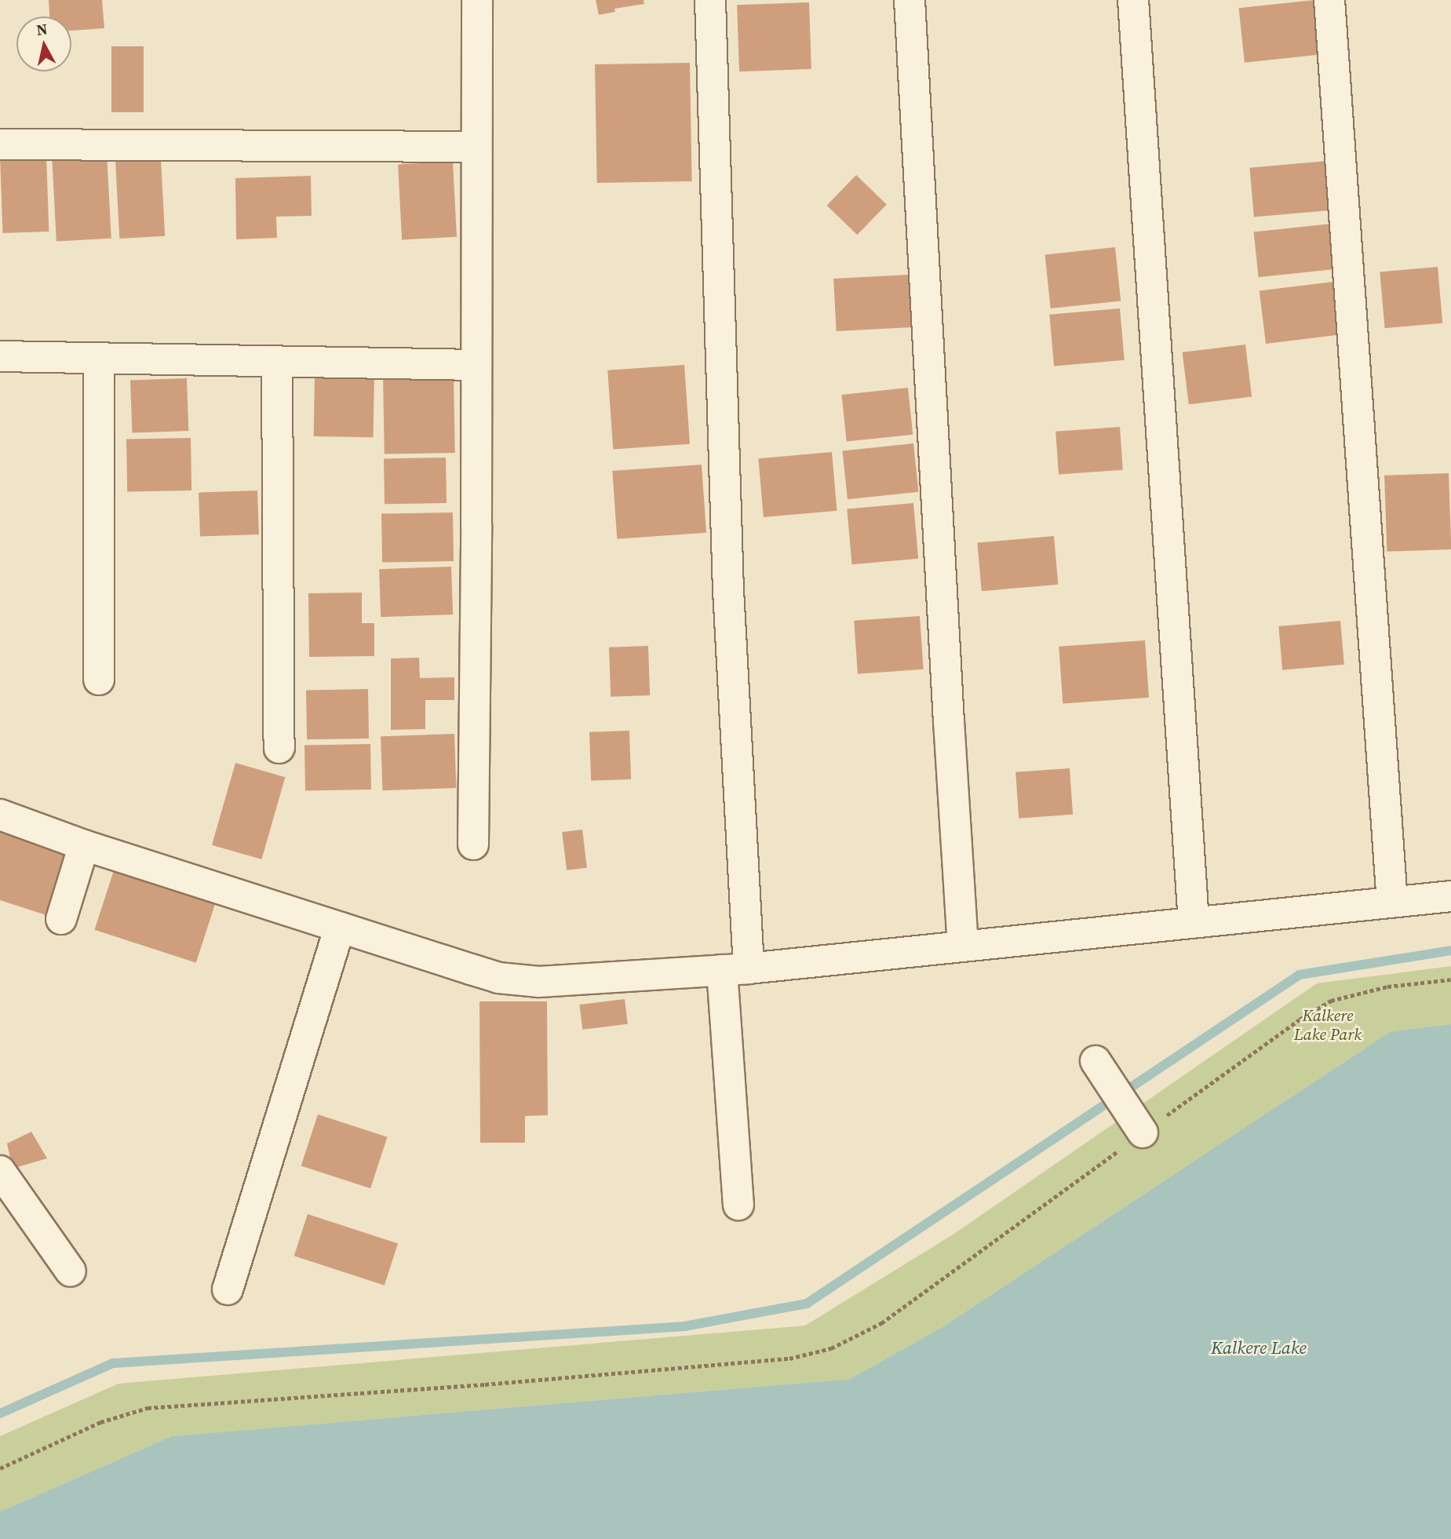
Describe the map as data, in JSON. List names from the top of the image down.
{
  "water": ["Kalkere Lake"],
  "parks": ["Kalkere Lake Park"],
  "north": "top"
}
